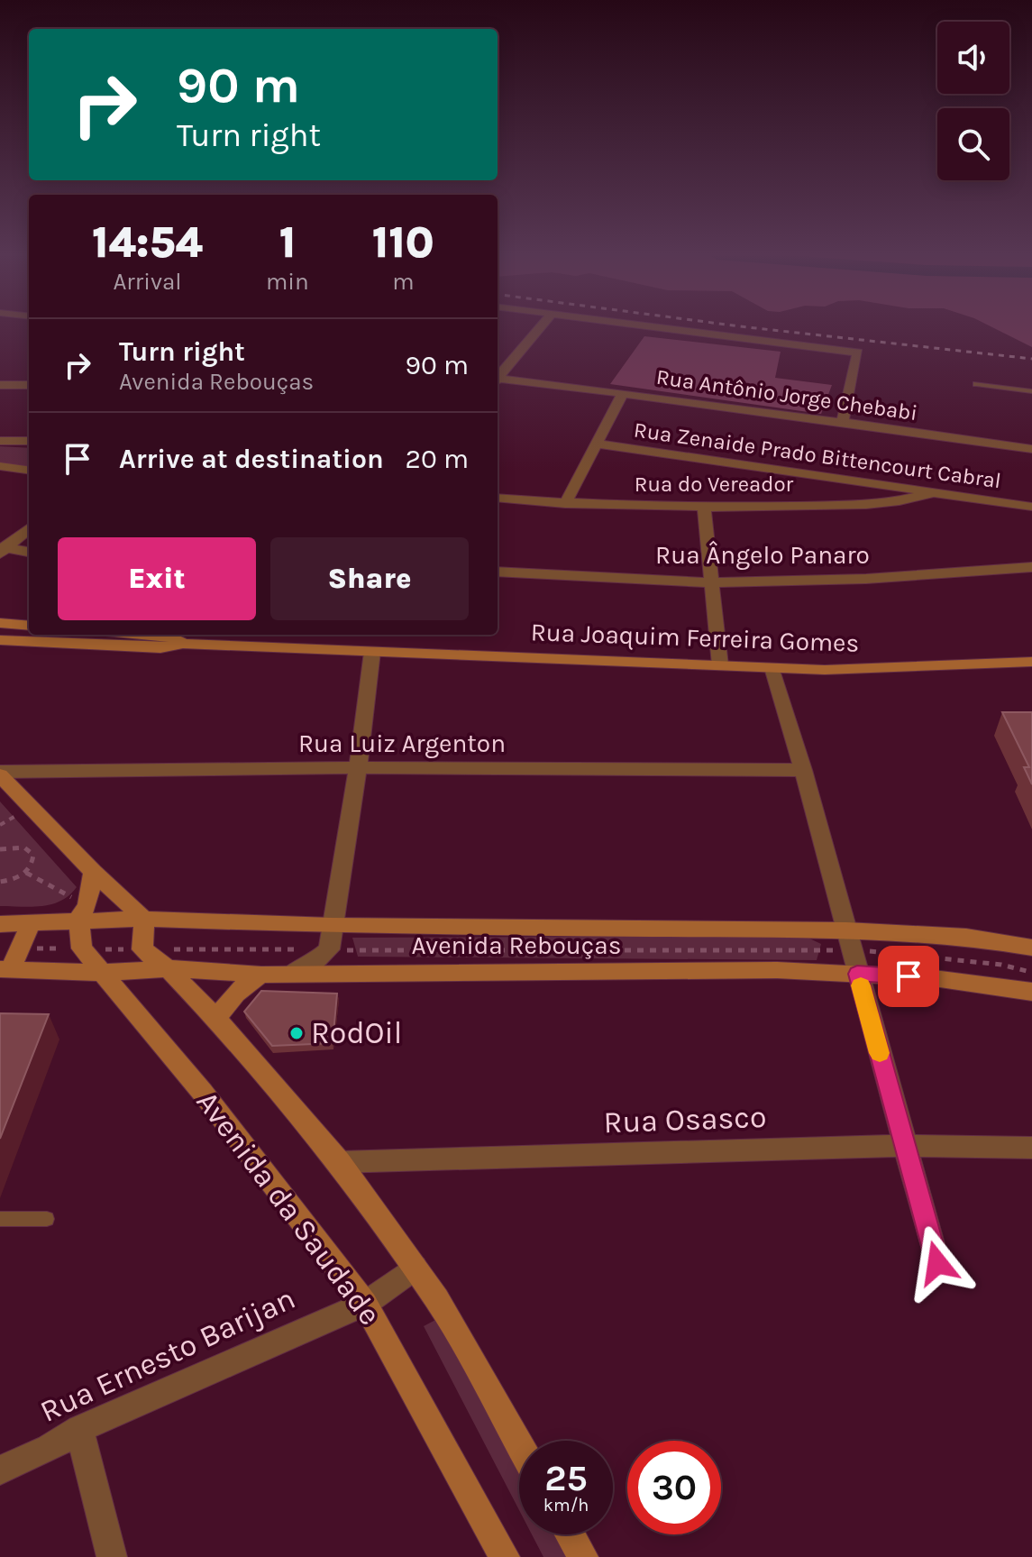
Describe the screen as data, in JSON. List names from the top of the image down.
{
  "streets": {
    "street": [
      "Rua Antônio Jorge Chebabi",
      "Rua Zenaide Prado Bittencourt Cabral",
      "Rua do Vereador",
      "Rua Ângelo Panaro",
      "Rua Joaquim Ferreira Gomes",
      "Rua Luiz Argenton",
      "Avenida Rebouças",
      "Rua Osasco",
      "Avenida da Saudade",
      "Rua Ernesto Barijan"
    ]
  },
  "crossings": [
    ["Rua Zenaide Prado Bittencourt Cabral", "Rua do Vereador"],
    ["Avenida Rebouças", "Avenida da Saudade"],
    ["Avenida da Saudade", "Rua Ernesto Barijan"]
  ],
  "places": ["RodOil"],
  "page": {
    "turn": ["90 m", "Turn right"],
    "eta": [
      "14:54",
      "Arrival",
      "1",
      "min",
      "110",
      "m"
    ],
    "list": [
      {
        "name": "Turn right",
        "note": "Avenida Rebouças",
        "value": "90 m"
      },
      {
        "name": "Arrive at destination",
        "value": "20 m"
      }
    ],
    "buttons": ["Exit", "Share"],
    "speed": "25 km/h",
    "limit": "30"
  }
}
